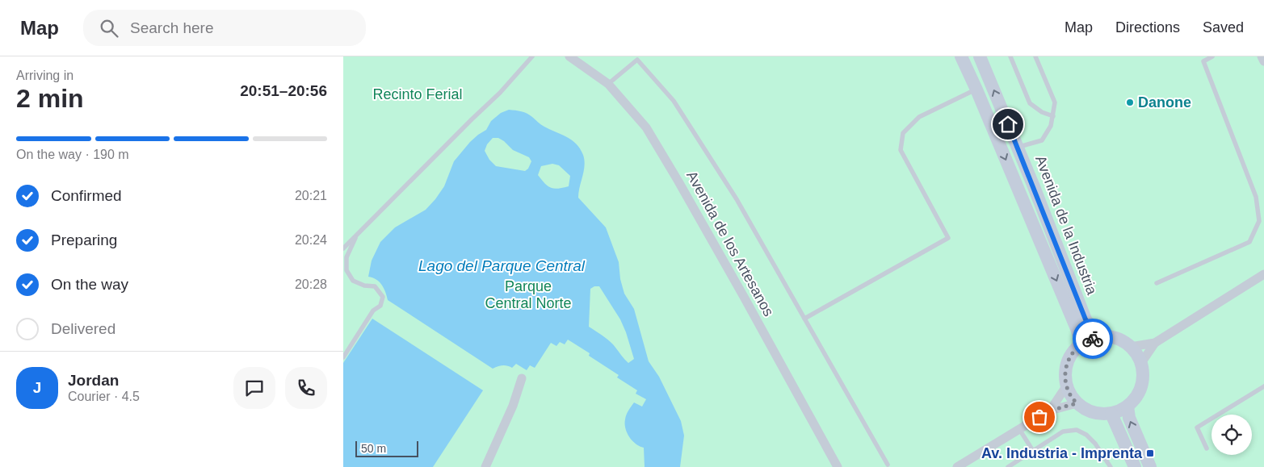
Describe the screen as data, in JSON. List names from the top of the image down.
{
  "streets": {
    "street": ["Avenida de la Industria", "Avenida de los Artesanos"]
  },
  "water": ["Lago del Parque Central"],
  "parks": ["Recinto Ferial", "Parque Central Norte"],
  "places": {
    "other": ["Danone"],
    "transit": ["Av. Industria - Imprenta"]
  },
  "scale_bar": "50 m",
  "page": {
    "header": "Map",
    "search": "Search here",
    "nav": ["Map", "Directions", "Saved"],
    "heading": ["2 min", "Arriving in", "20:51–20:56"],
    "panel": ["Jordan", "Courier · 4.5"],
    "bar": "On the way · 190 m",
    "list": [
      ["Confirmed", "20:21"],
      ["Preparing", "20:24"],
      ["On the way", "20:28"],
      "Delivered"
    ],
    "round": "J",
    "scale": "50 m"
  }
}
